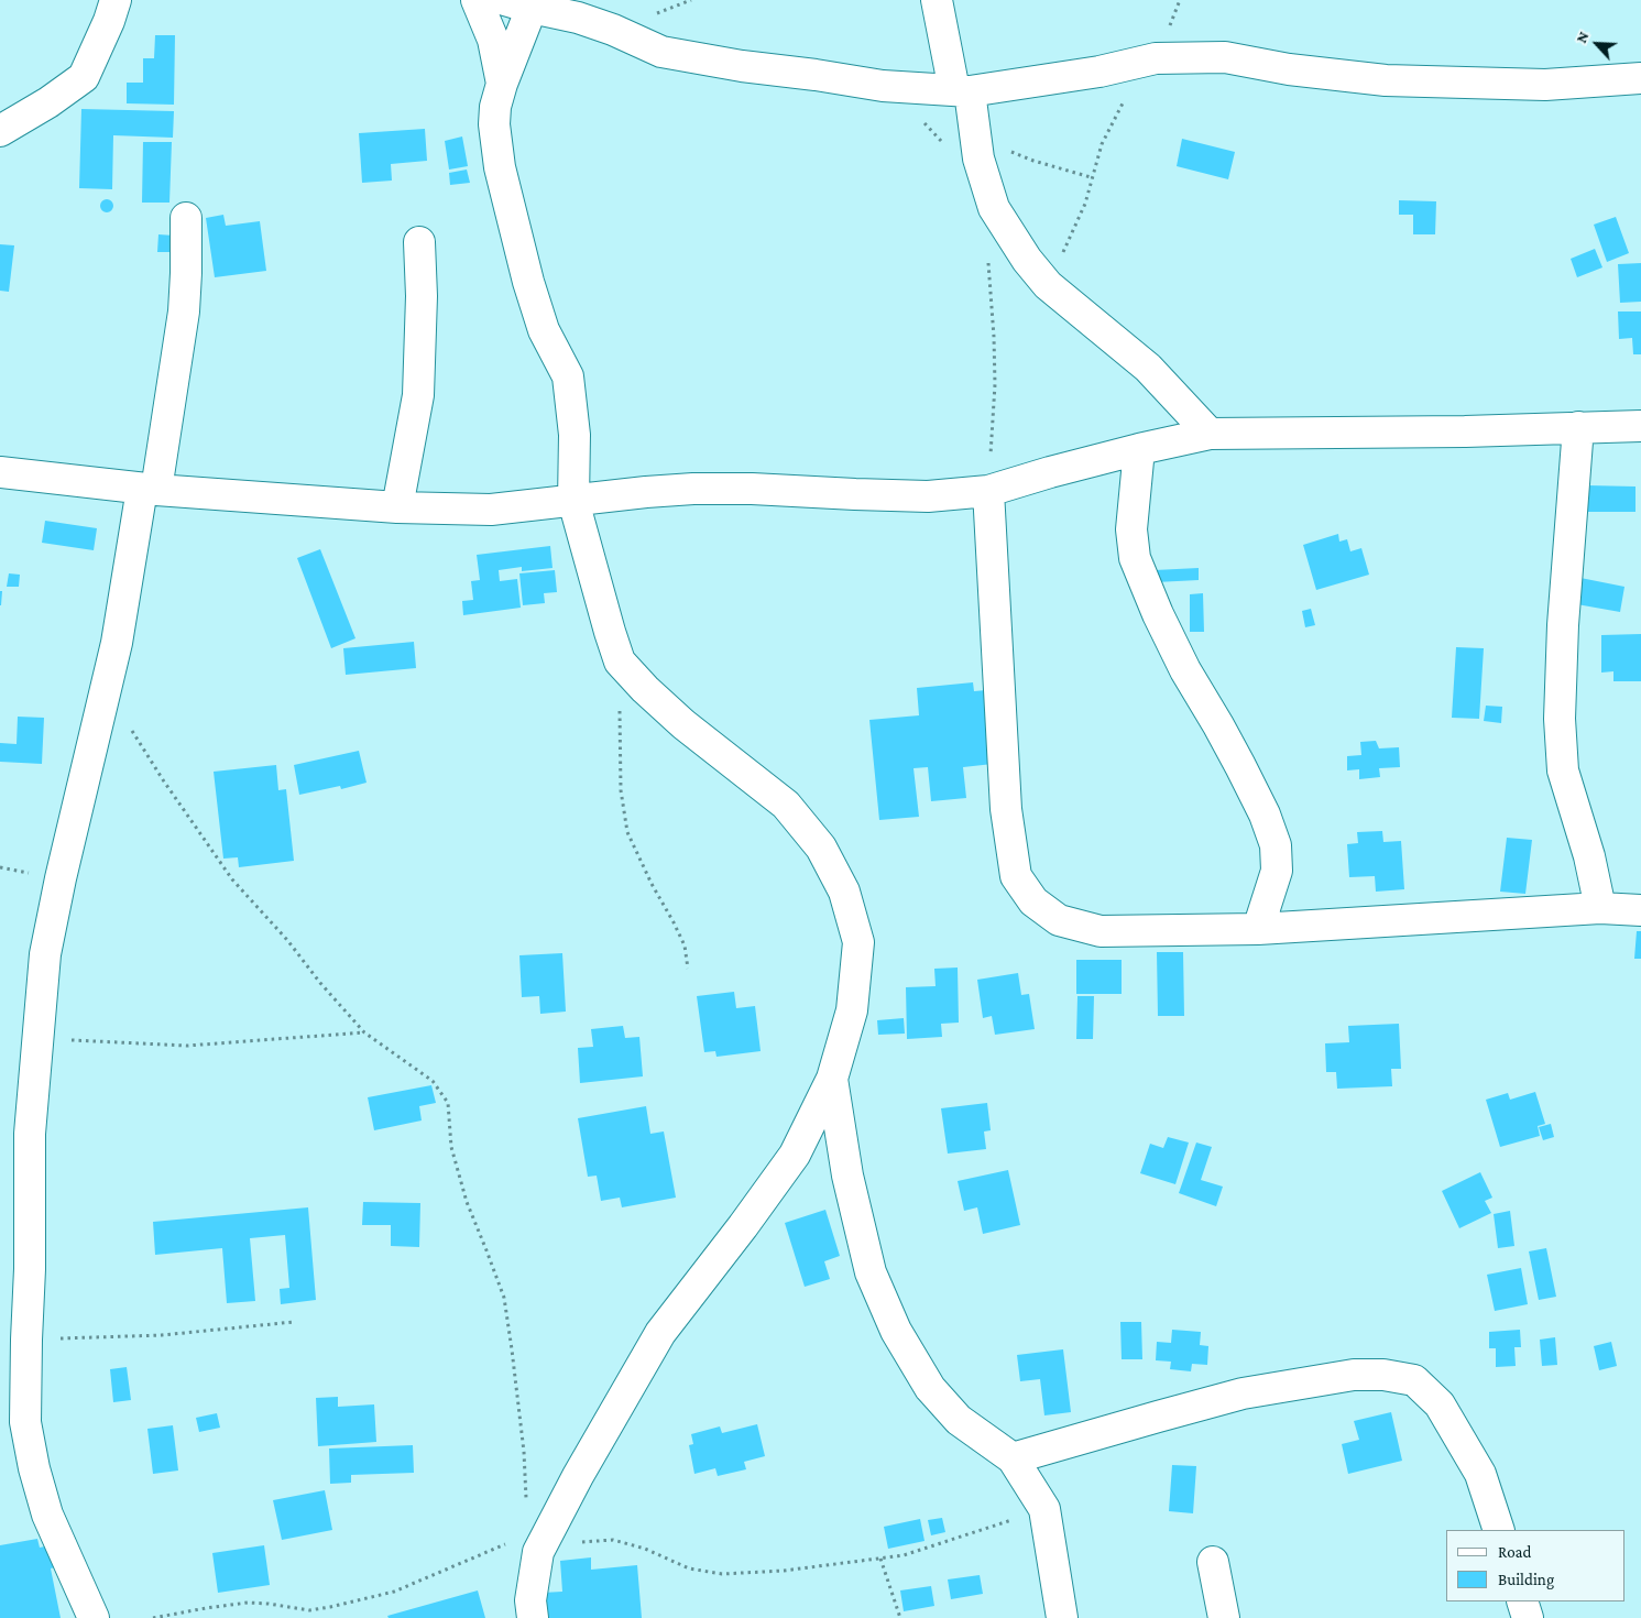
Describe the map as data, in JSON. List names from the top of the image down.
{
  "legend": ["Road", "Building"],
  "north": "top left"
}
